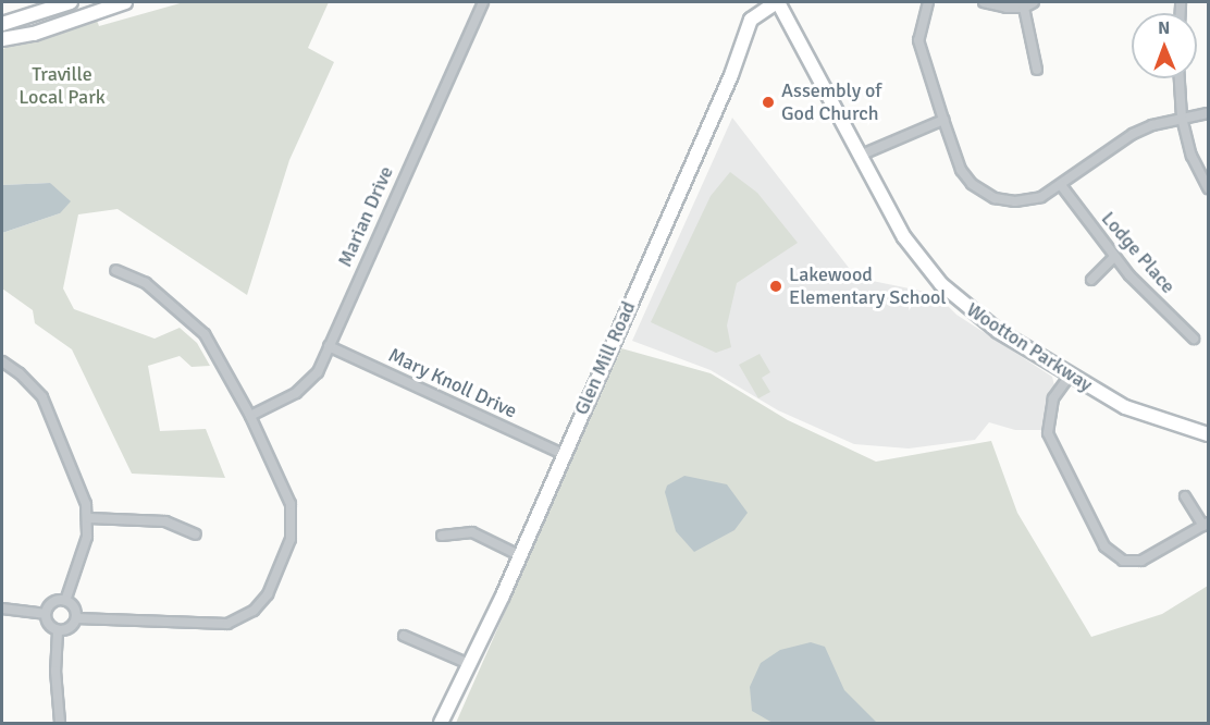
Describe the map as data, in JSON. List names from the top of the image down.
{
  "streets": {
    "main road": ["Wootton Parkway", "Glen Mill Road"],
    "street": ["Marian Drive", "Lodge Place", "Mary Knoll Drive"]
  },
  "crossings": [
    ["Marian Drive", "Mary Knoll Drive"],
    ["Wootton Parkway", "Glen Mill Road"],
    ["Glen Mill Road", "Mary Knoll Drive"]
  ],
  "parks": ["Traville Local Park"],
  "places": ["Assembly of God Church", "Lakewood Elementary School"],
  "north": "top"
}
